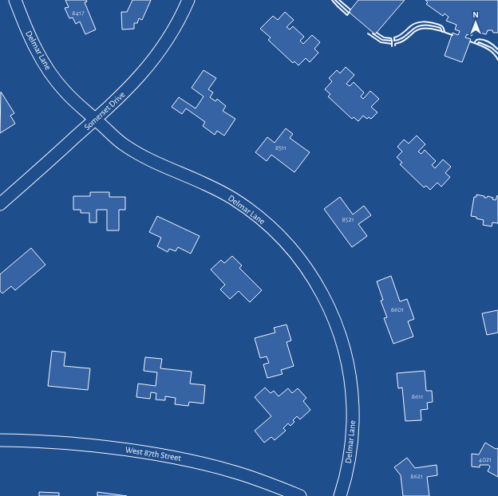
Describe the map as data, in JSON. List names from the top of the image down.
{
  "streets": {
    "street": ["Delmar Lane", "Somerset Drive", "West 87th Street"]
  },
  "crossings": [
    ["Delmar Lane", "Somerset Drive"]
  ],
  "house_numbers": [
    "8417",
    "8511",
    "8521",
    "8601",
    "8611",
    "4021",
    "8621"
  ],
  "north": "top"
}
